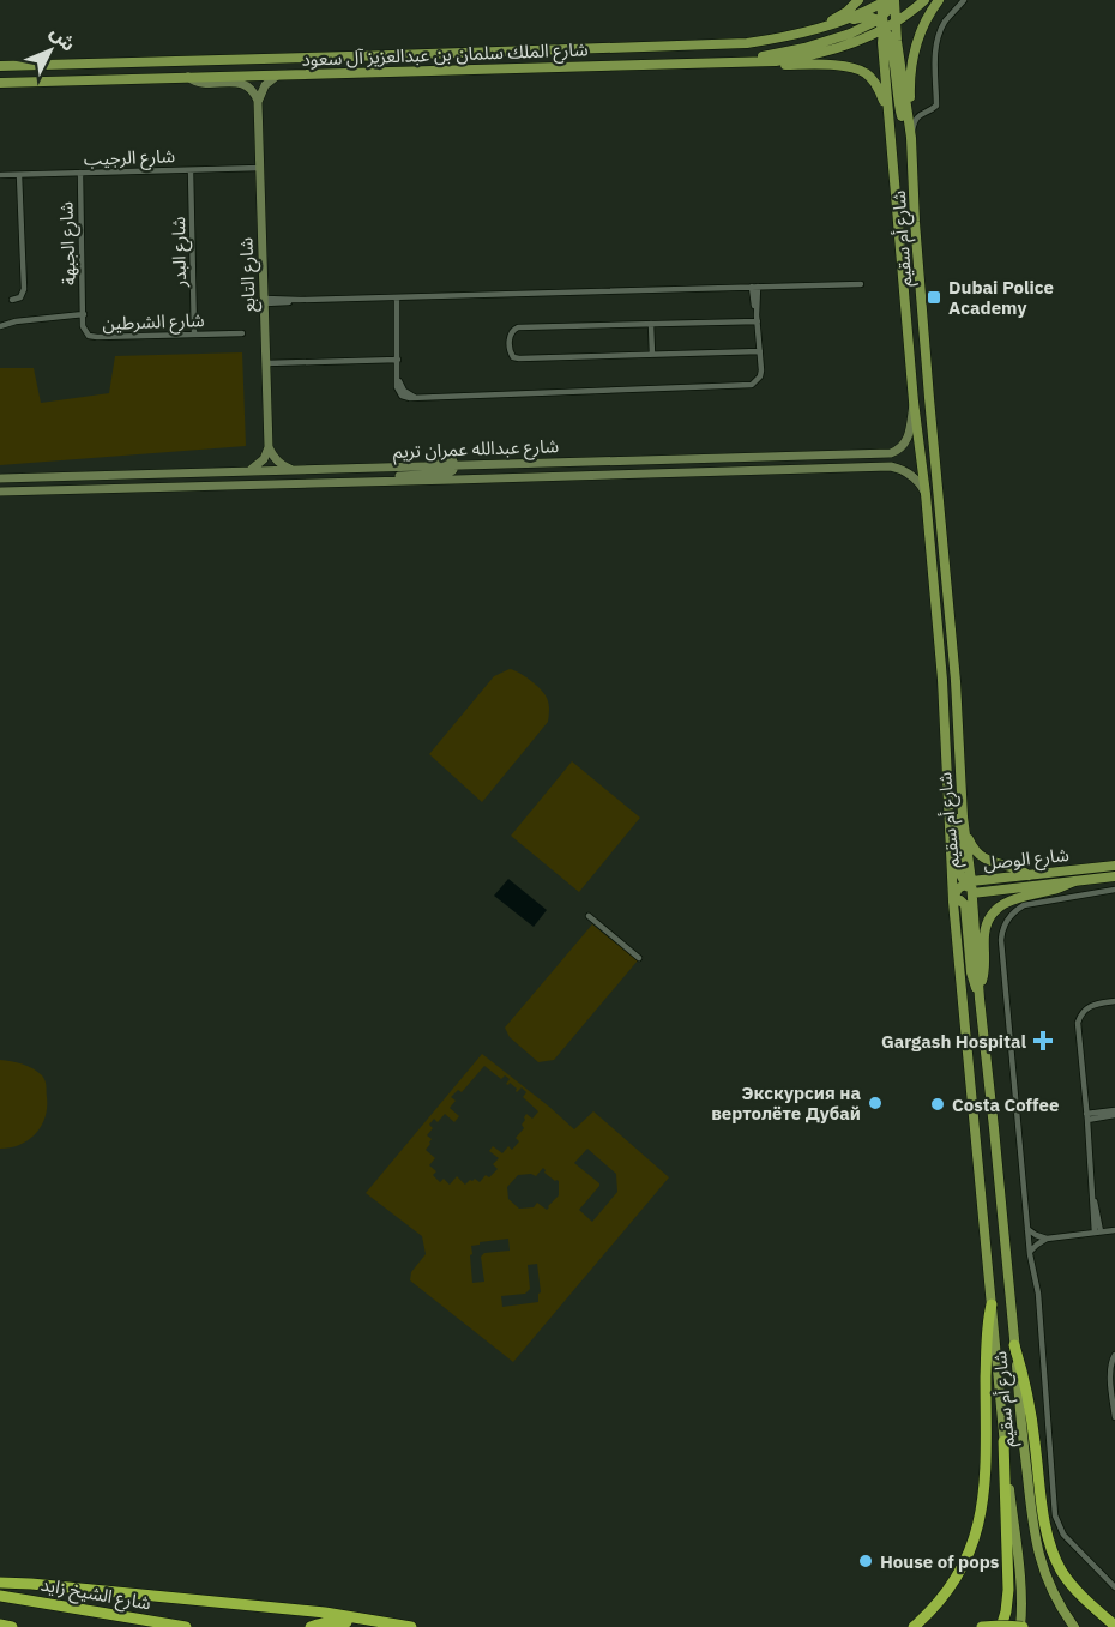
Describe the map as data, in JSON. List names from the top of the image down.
{
  "streets": {
    "highway": ["شارع الشيخ زايد"],
    "main road": ["شارع الملك سلمان بن عبدالعزيز آل سعود", "شارع أم سقيم", "شارع الوصل"],
    "street": [
      "شارع الرجيب",
      "شارع الجبهة",
      "شارع البدر",
      "شارع التابع",
      "شارع الشرطين",
      "شارع عبدالله عمران تريم"
    ]
  },
  "crossings": [
    ["شارع الملك سلمان بن عبدالعزيز آل سعود", "شارع أم سقيم"],
    ["شارع الرجيب", "شارع الجبهة"],
    ["شارع الرجيب", "شارع البدر"],
    ["شارع الرجيب", "شارع التابع"],
    ["شارع أم سقيم", "شارع عبدالله عمران تريم"],
    ["شارع أم سقيم", "شارع الوصل"],
    ["شارع الجبهة", "شارع الشرطين"],
    ["شارع البدر", "شارع الشرطين"]
  ],
  "places": {
    "transit": ["Dubai Police Academy"],
    "health": ["Gargash Hospital"],
    "other": ["Экскурсия на вертолёте Дубай", "Costa Coffee", "House of pops"]
  },
  "north": "top right"
}
